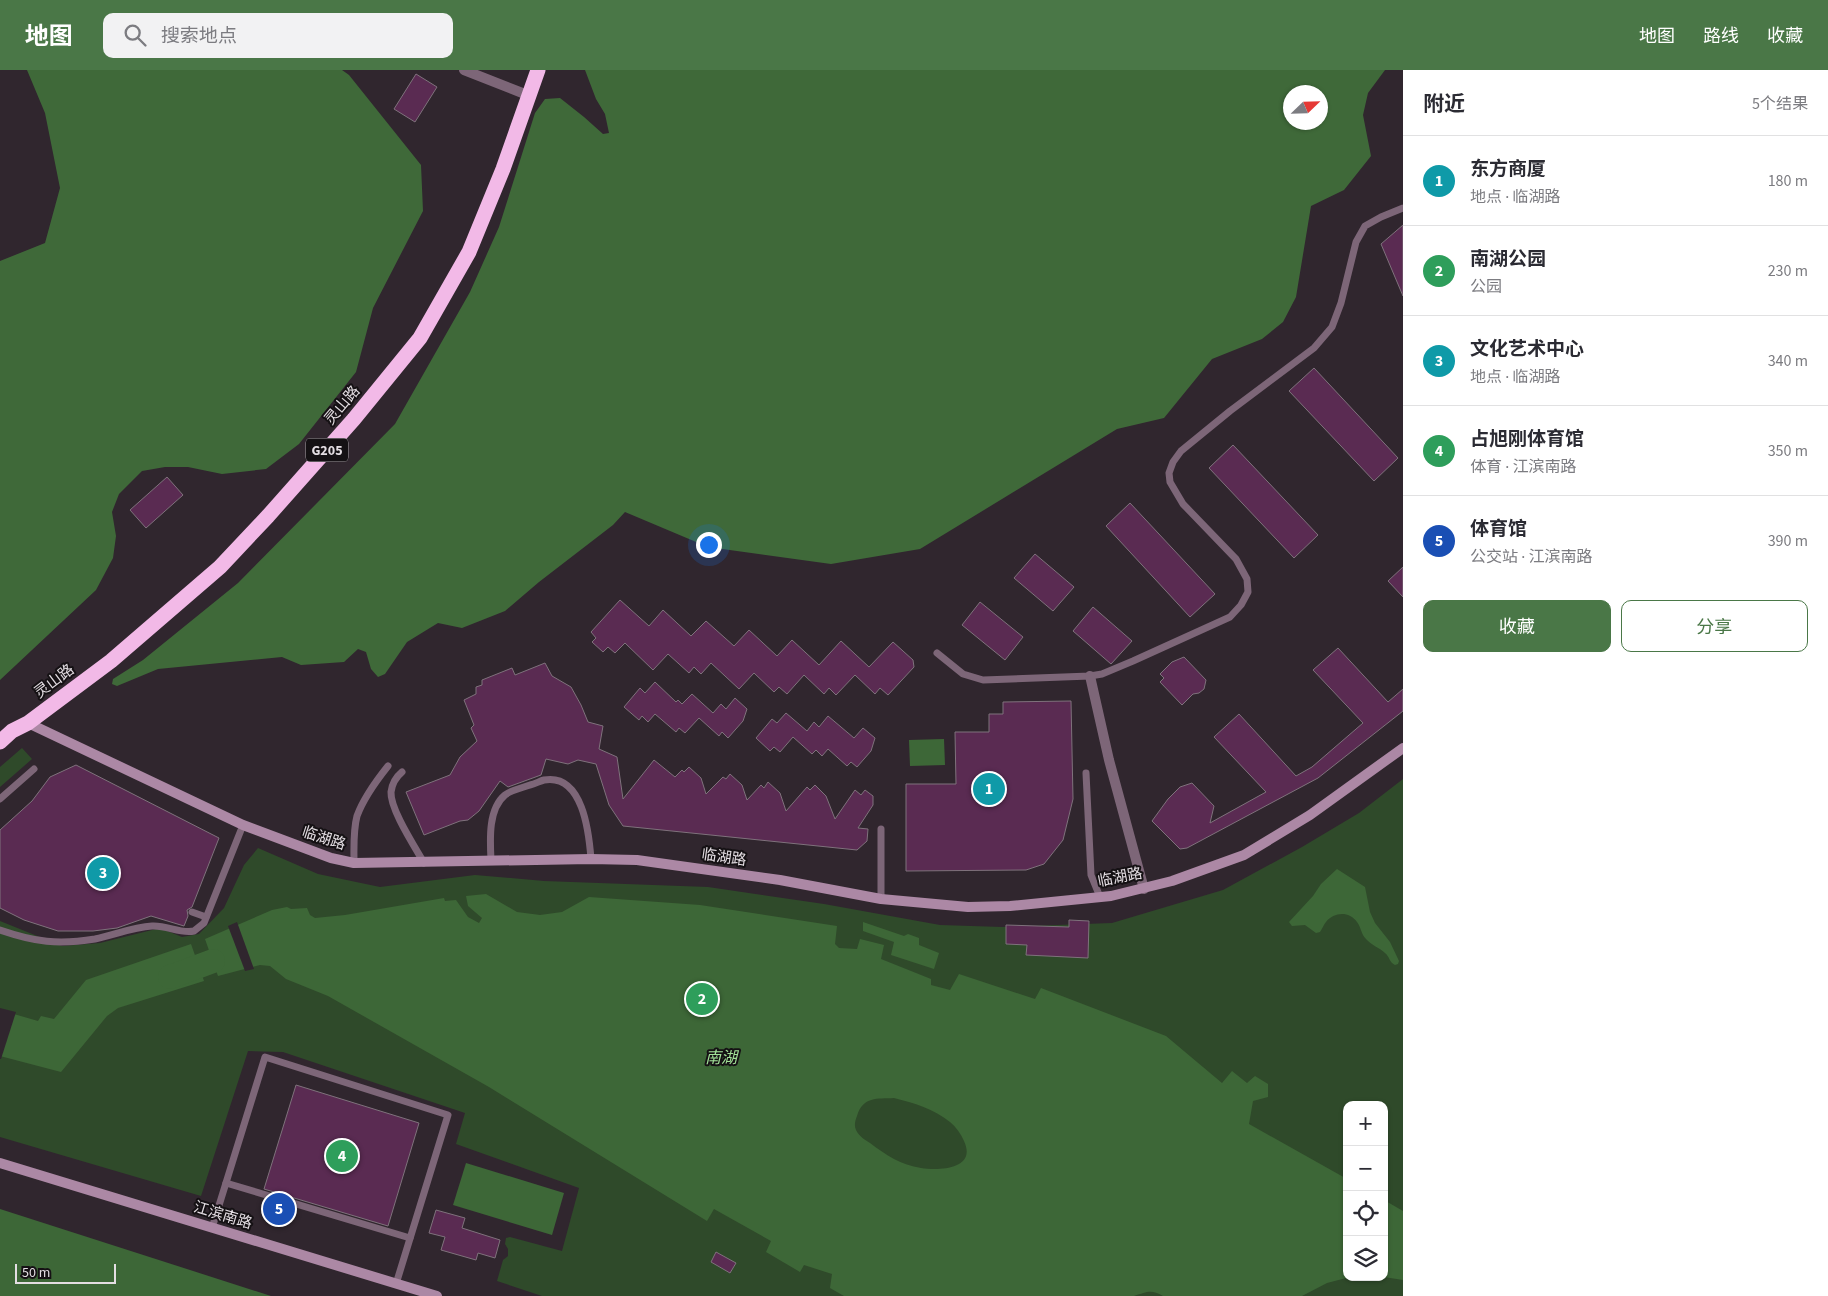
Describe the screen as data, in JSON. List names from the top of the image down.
{
  "streets": {
    "highway": ["灵山路", "G205"],
    "street": ["临湖路", "江滨南路"]
  },
  "crossings": [
    ["灵山路", "临湖路"]
  ],
  "water": ["南湖"],
  "scale_bar": "50 m",
  "north": "top right",
  "page": {
    "header": "地图",
    "search": "搜索地点",
    "nav": ["地图", "路线", "收藏"],
    "heading": ["附近", "5个结果"],
    "list": [
      {
        "mark": "1",
        "name": "东方商厦",
        "note": "地点 · 临湖路",
        "value": "180 m"
      },
      {
        "mark": "2",
        "name": "南湖公园",
        "note": "公园",
        "value": "230 m"
      },
      {
        "mark": "3",
        "name": "文化艺术中心",
        "note": "地点 · 临湖路",
        "value": "340 m"
      },
      {
        "mark": "4",
        "name": "占旭刚体育馆",
        "note": "体育 · 江滨南路",
        "value": "350 m"
      },
      {
        "mark": "5",
        "name": "体育馆",
        "note": "公交站 · 江滨南路",
        "value": "390 m"
      }
    ],
    "buttons": ["收藏", "分享"],
    "pins": [
      "1",
      "3",
      "2",
      "4",
      "5"
    ],
    "map_buttons": ["+", "−"],
    "scale": "50 m"
  }
}
